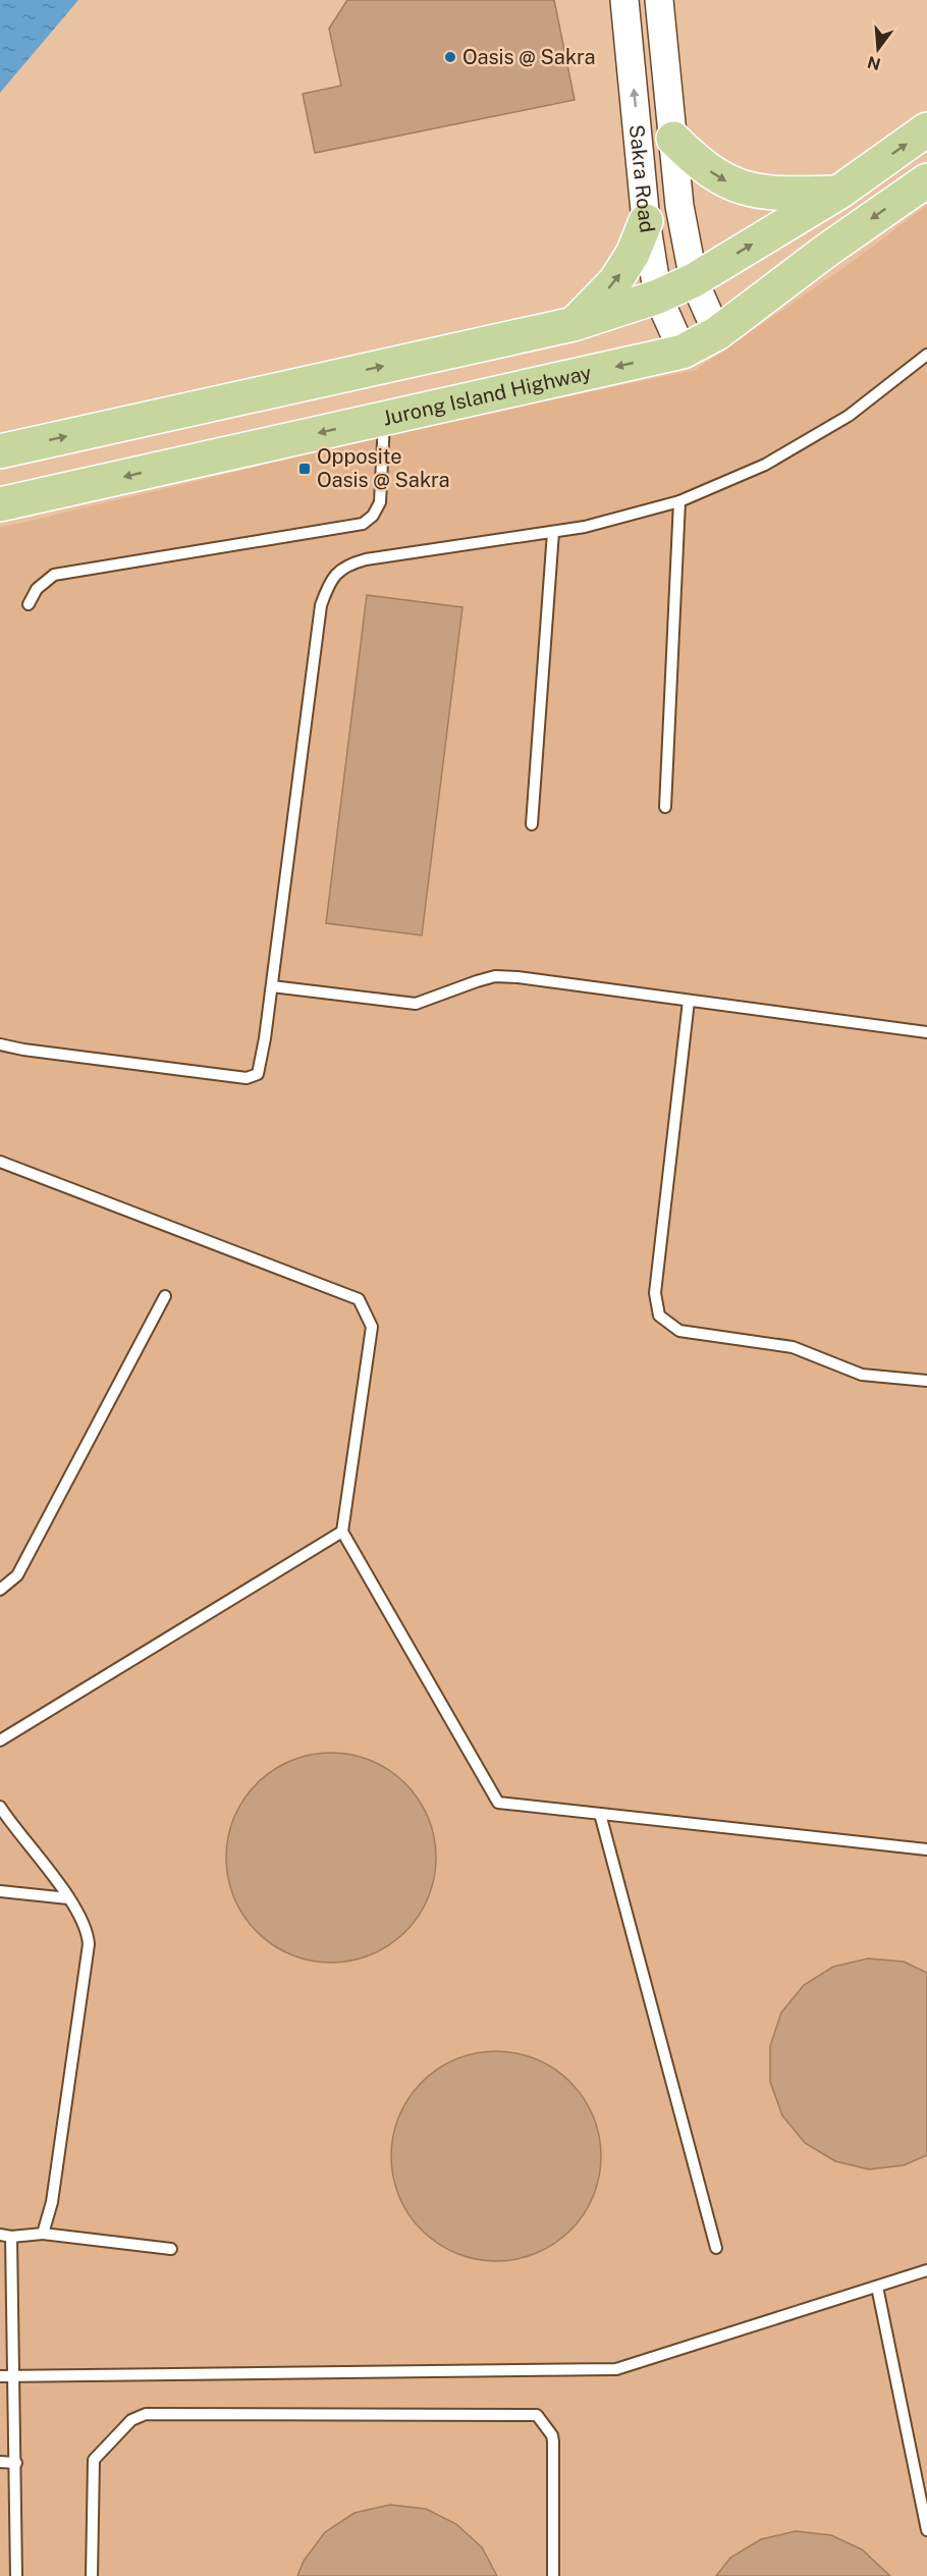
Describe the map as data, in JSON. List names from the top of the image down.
{
  "streets": {
    "main road": ["Jurong Island Highway"],
    "street": ["Sakra Road"]
  },
  "crossings": [
    ["Sakra Road", "Jurong Island Highway"]
  ],
  "places": {
    "other": ["Oasis @ Sakra"],
    "transit": ["Opposite Oasis @ Sakra"]
  },
  "north": "bottom"
}
